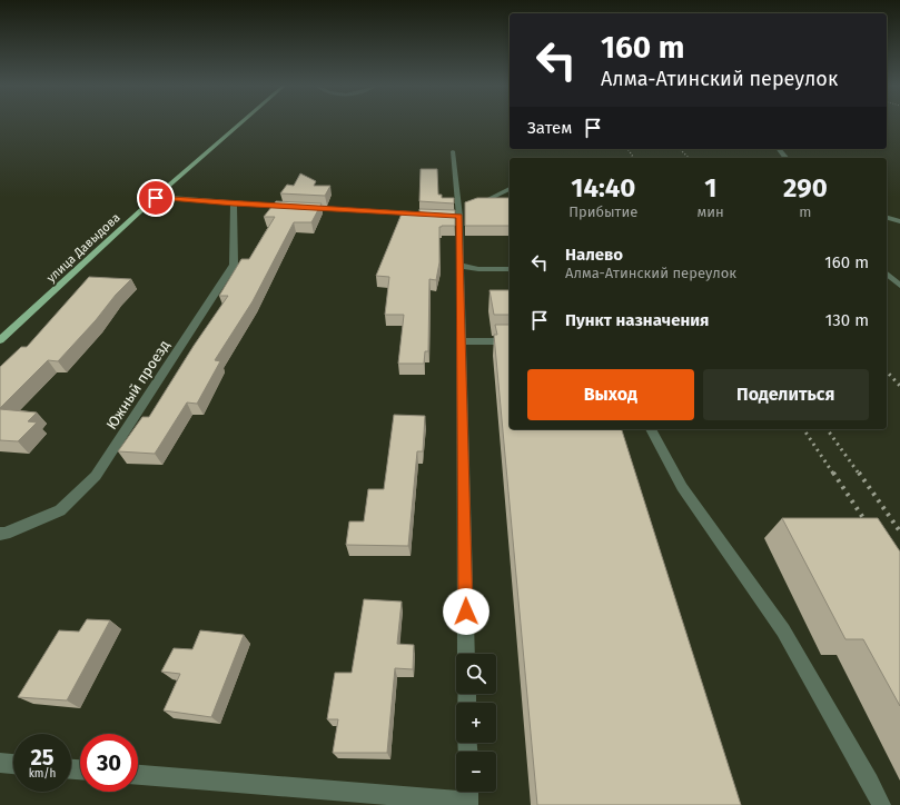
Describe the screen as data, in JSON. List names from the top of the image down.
{
  "streets": {
    "main road": ["улица Давыдова"],
    "street": ["Южный проезд"]
  },
  "page": {
    "turn": ["160 m", "Алма-Атинский переулок"],
    "then": "Затем",
    "eta": [
      "14:40",
      "Прибытие",
      "1",
      "мин",
      "290",
      "m"
    ],
    "list": [
      {
        "name": "Налево",
        "note": "Алма-Атинский переулок",
        "value": "160 m"
      },
      {
        "name": "Пункт назначения",
        "value": "130 m"
      }
    ],
    "buttons": ["Выход", "Поделиться"],
    "map_buttons": ["+", "−"],
    "speed": "25 km/h",
    "limit": "30"
  }
}
